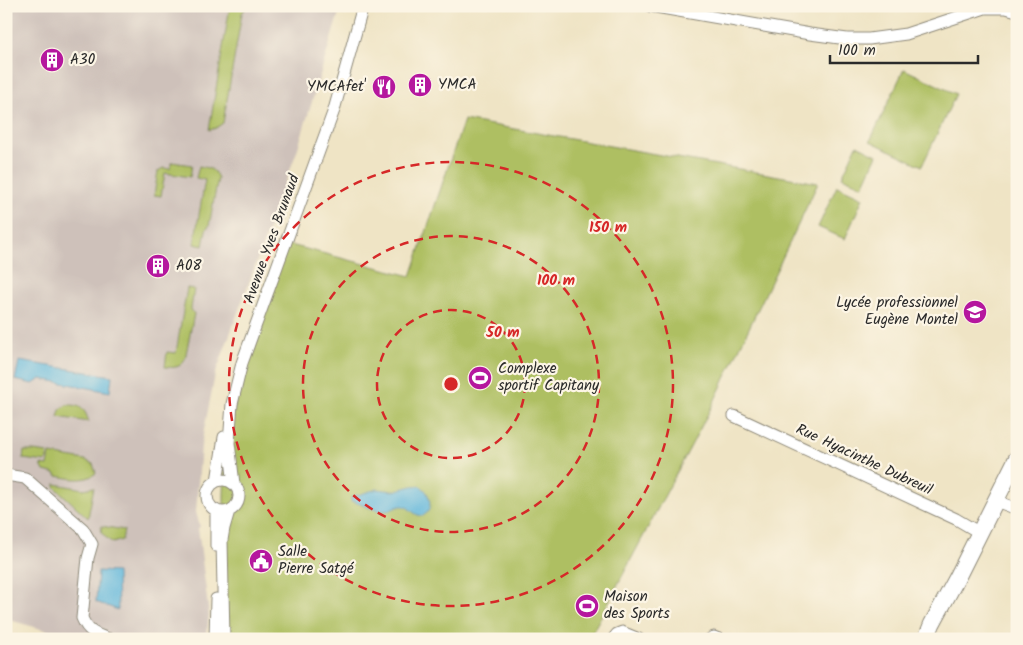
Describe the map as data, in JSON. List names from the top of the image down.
{
  "streets": {
    "street": ["Avenue Yves Brunaud", "Rue Hyacinthe Dubreuil"]
  },
  "places": {
    "building": ["A30", "YMCA", "A08"],
    "restaurant": ["YMCAfet'"],
    "school or university": ["Lycée professionnel Eugène Montel"],
    "sports": ["Complexe sportif Capitany", "Maison des Sports"],
    "public building": ["Salle Pierre Satgé"]
  },
  "scale_bar": "100 m",
  "rings": ["150 m", "100 m", "50 m"]
}
